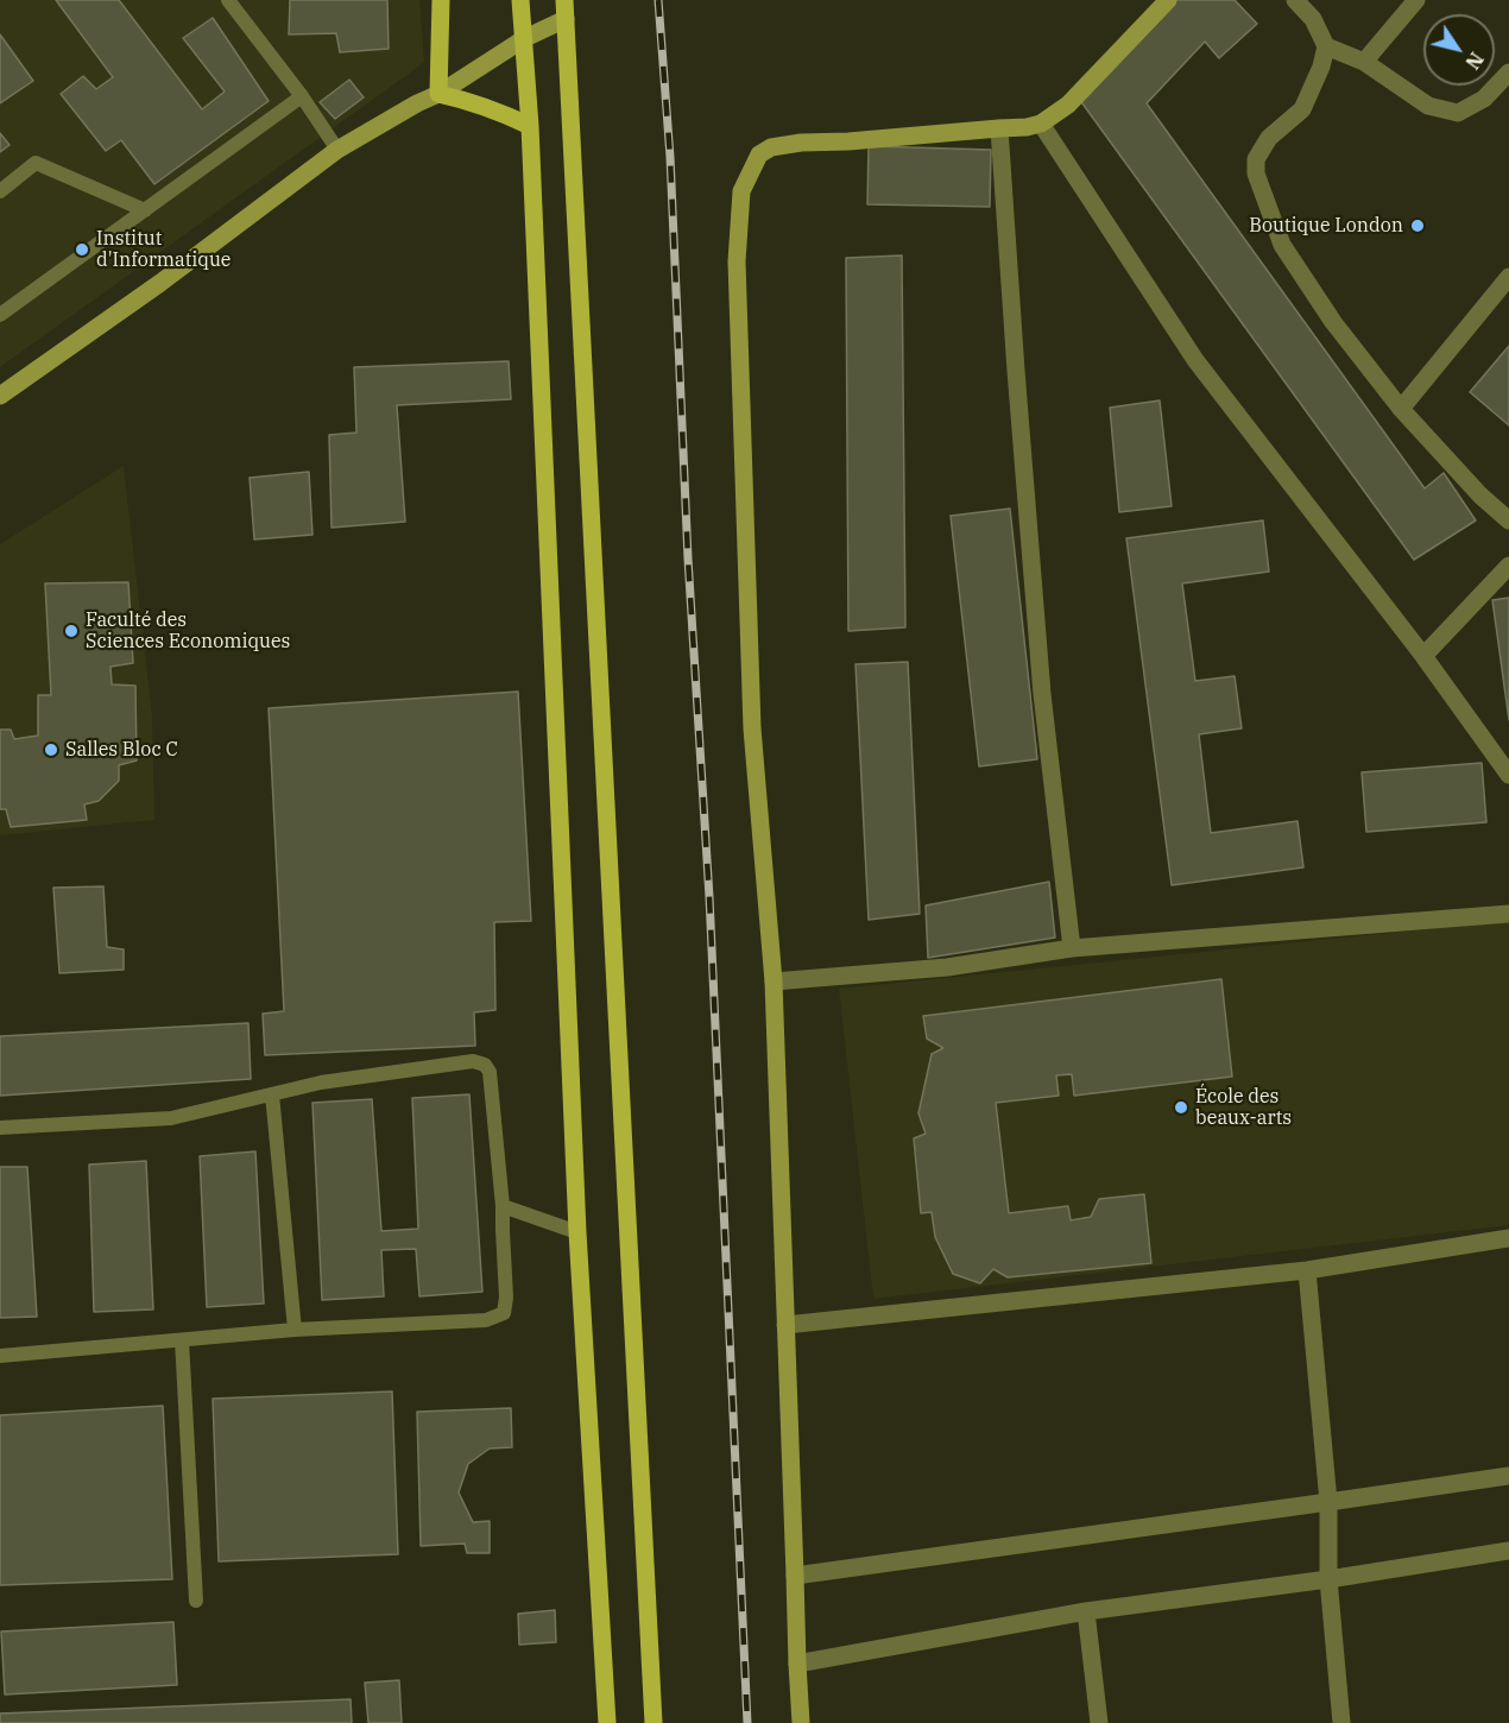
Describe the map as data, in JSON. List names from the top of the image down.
{
  "places": [
    "Boutique London",
    "Institut d'Informatique",
    "Faculté des Sciences Economiques",
    "Salles Bloc C",
    "École des beaux-arts"
  ],
  "north": "bottom right"
}
